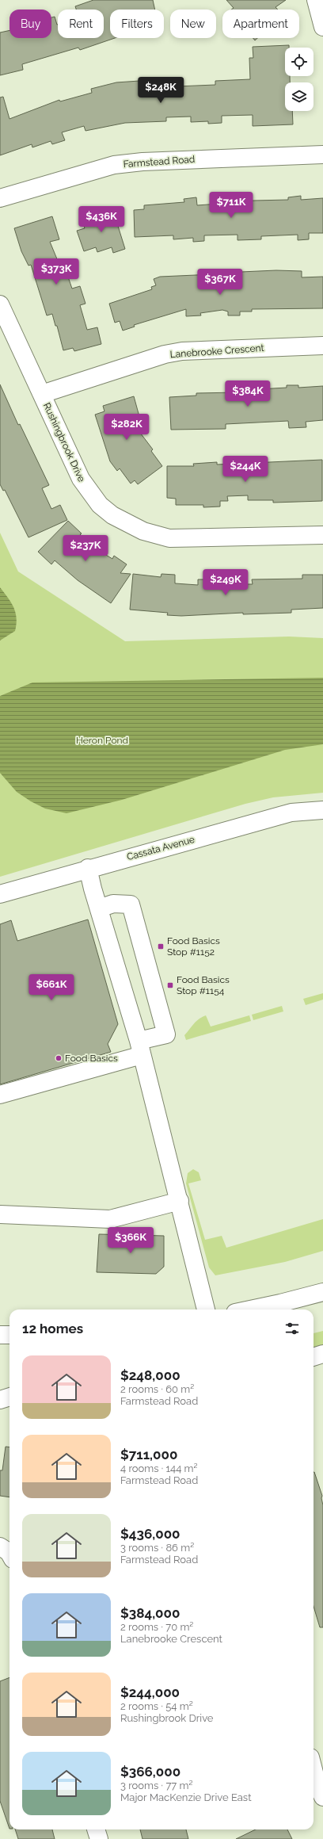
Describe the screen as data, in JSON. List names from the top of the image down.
{
  "streets": {
    "street": [
      "Farmstead Road",
      "Lanebrooke Crescent",
      "Rushingbrook Drive",
      "Cassata Avenue"
    ]
  },
  "crossings": [
    ["Lanebrooke Crescent", "Rushingbrook Drive"]
  ],
  "parks": ["Heron Pond"],
  "places": {
    "transit": ["Food Basics Stop #1152", "Food Basics Stop #1154"],
    "other": ["Food Basics"]
  },
  "page": {
    "chip": [
      "Buy",
      "Rent",
      "Filters",
      "New",
      "Apartment"
    ],
    "price": [
      "$248K",
      "$711K",
      "$436K",
      "$373K",
      "$367K",
      "$384K",
      "$282K",
      "$244K",
      "$237K",
      "$249K",
      "$661K",
      "$366K"
    ],
    "heading": "12 homes",
    "list": [
      {
        "name": "$248,000",
        "note": "2 rooms · 60 m² · Farmstead Road"
      },
      {
        "name": "$711,000",
        "note": "4 rooms · 144 m² · Farmstead Road"
      },
      {
        "name": "$436,000",
        "note": "3 rooms · 86 m² · Farmstead Road"
      },
      {
        "name": "$384,000",
        "note": "2 rooms · 70 m² · Lanebrooke Crescent"
      },
      {
        "name": "$244,000",
        "note": "2 rooms · 54 m² · Rushingbrook Drive"
      },
      {
        "name": "$366,000",
        "note": "3 rooms · 77 m² · Major MacKenzie Drive East"
      }
    ]
  }
}
